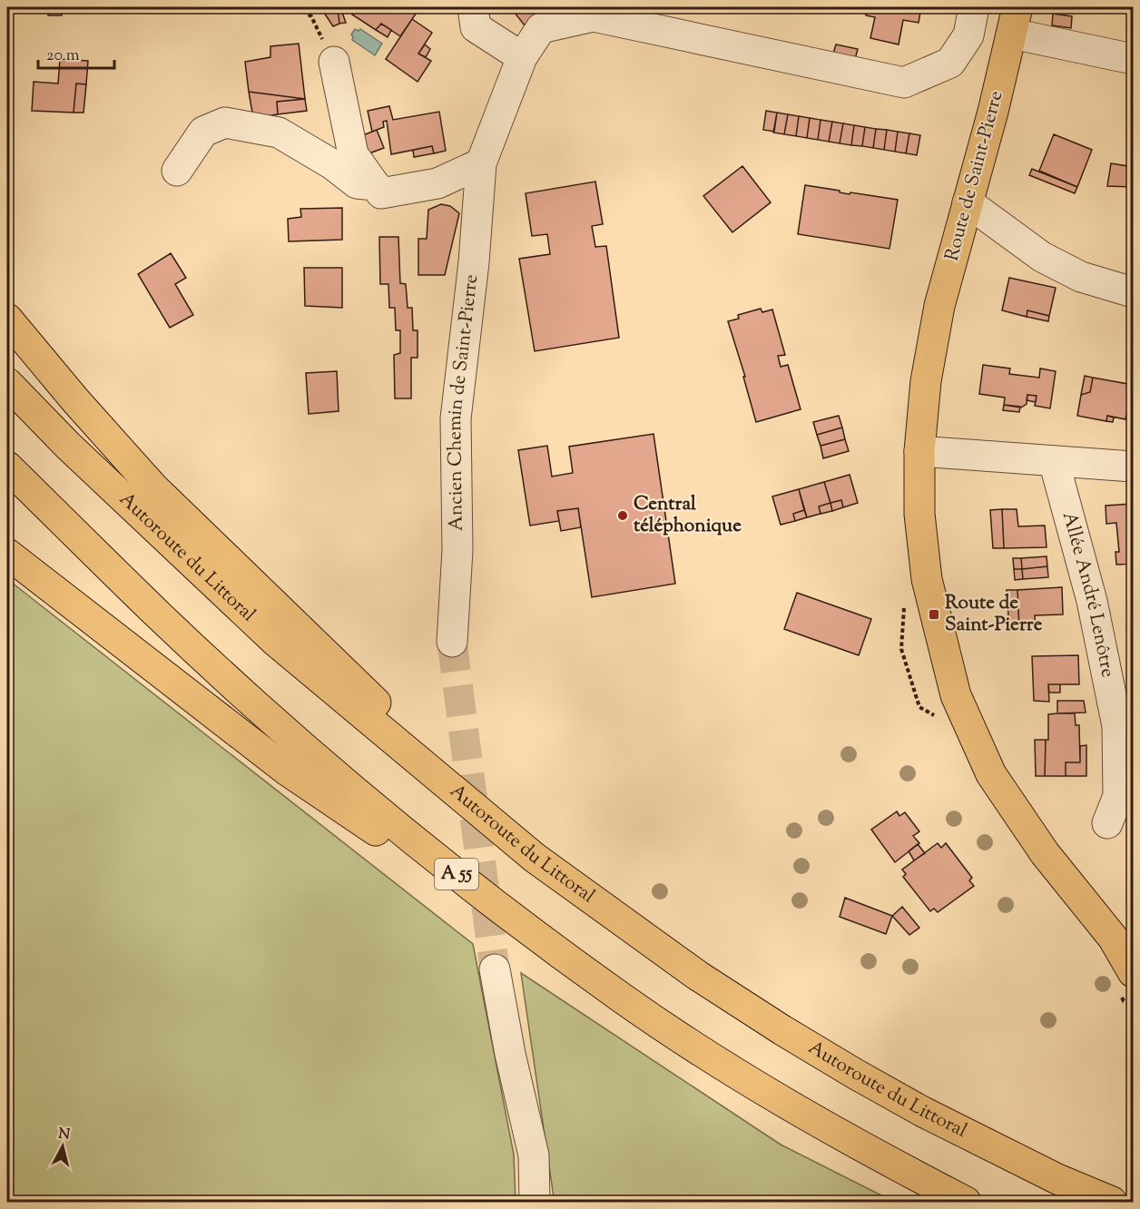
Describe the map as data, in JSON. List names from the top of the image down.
{
  "streets": {
    "main road": ["Route de Saint-Pierre", "Autoroute du Littoral", "A 55"],
    "street": ["Ancien Chemin de Saint-Pierre", "Allée André Lenôtre"]
  },
  "places": {
    "other": ["Central téléphonique"],
    "transit": ["Route de Saint-Pierre"]
  },
  "scale_bar": "20 m",
  "north": "top"
}
